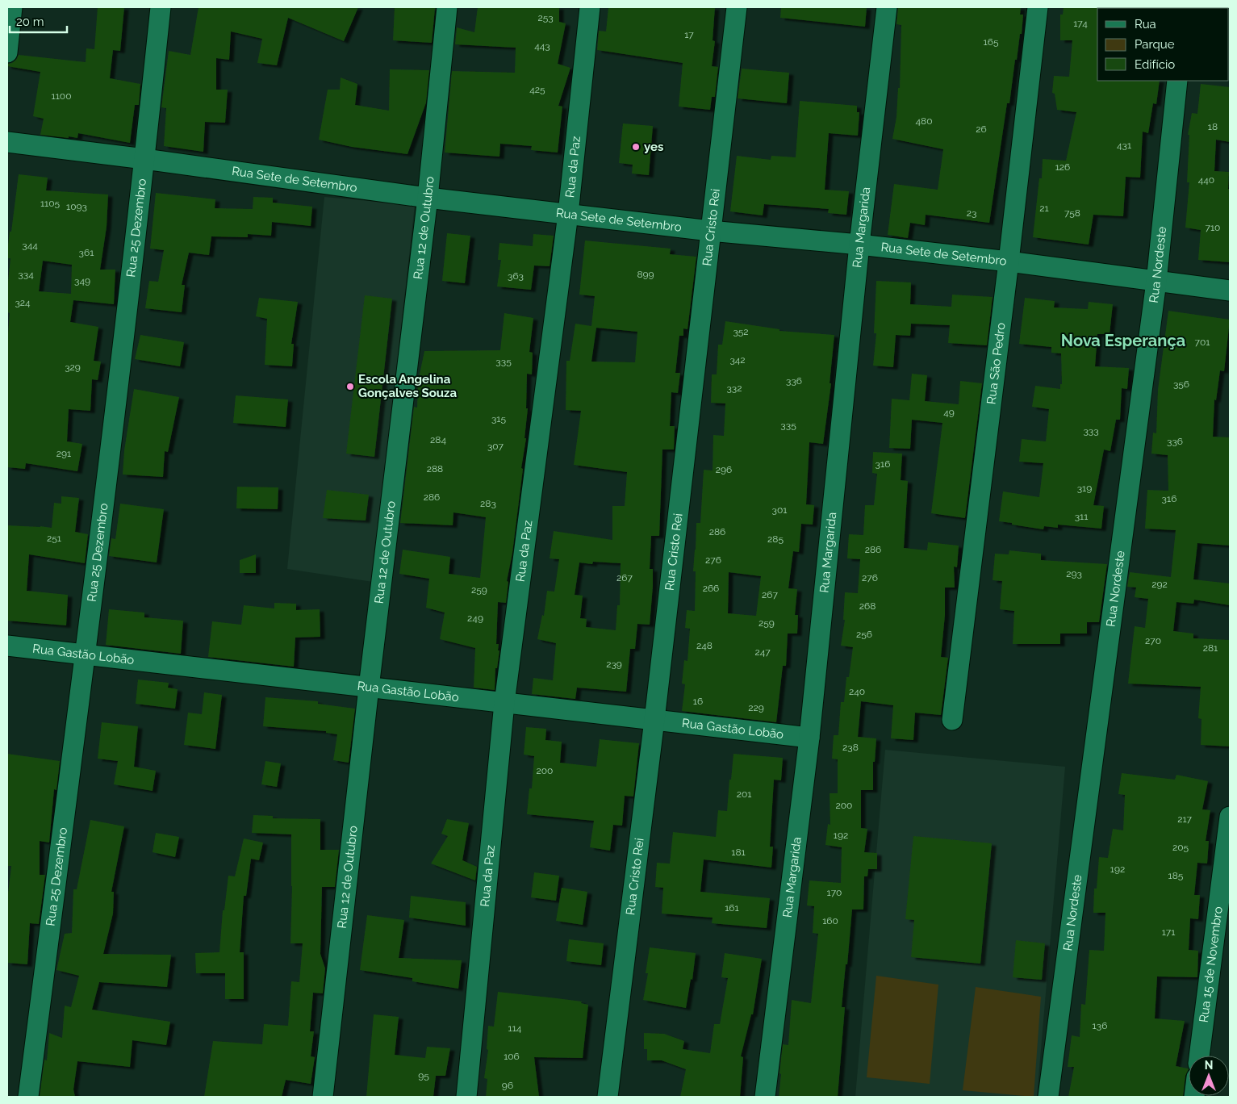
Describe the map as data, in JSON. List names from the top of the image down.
{
  "streets": {
    "street": [
      "Rua da Paz",
      "Rua Sete de Setembro",
      "Rua Margarida",
      "Rua 25 Dezembro",
      "Rua 12 de Outubro",
      "Rua Cristo Rei",
      "Rua Nordeste",
      "Rua São Pedro",
      "Rua Gastão Lobão",
      "Rua 15 de Novembro"
    ]
  },
  "crossings": [
    ["Rua da Paz", "Rua Sete de Setembro"],
    ["Rua da Paz", "Rua Gastão Lobão"],
    ["Rua Sete de Setembro", "Rua Margarida"],
    ["Rua Sete de Setembro", "Rua 25 Dezembro"],
    ["Rua Sete de Setembro", "Rua 12 de Outubro"],
    ["Rua Sete de Setembro", "Rua Cristo Rei"],
    ["Rua Sete de Setembro", "Rua Nordeste"],
    ["Rua Sete de Setembro", "Rua São Pedro"],
    ["Rua Margarida", "Rua Gastão Lobão"],
    ["Rua 25 Dezembro", "Rua Gastão Lobão"],
    ["Rua 12 de Outubro", "Rua Gastão Lobão"],
    ["Rua Cristo Rei", "Rua Gastão Lobão"]
  ],
  "districts": ["Nova Esperança"],
  "places": ["yes", "Escola Angelina Gonçalves Souza"],
  "house_numbers": [
    "253",
    "174",
    "17",
    "165",
    "443",
    "425",
    "1100",
    "480",
    "18",
    "26",
    "431",
    "126",
    "440",
    "1105",
    "1093",
    "21",
    "23",
    "758",
    "710",
    "344",
    "361",
    "334",
    "899",
    "363",
    "349",
    "324",
    "352",
    "701",
    "342",
    "335",
    "329",
    "336",
    "356",
    "332",
    "49",
    "315",
    "335",
    "333",
    "284",
    "336",
    "307",
    "291",
    "316",
    "288",
    "296",
    "319",
    "286",
    "316",
    "283",
    "301",
    "311",
    "286",
    "251",
    "285",
    "286",
    "276",
    "293",
    "267",
    "276",
    "292",
    "266",
    "259",
    "267",
    "268",
    "249",
    "259",
    "256",
    "270",
    "248",
    "281",
    "247",
    "239",
    "240",
    "16",
    "229",
    "238",
    "200",
    "201",
    "200",
    "217",
    "192",
    "205",
    "181",
    "192",
    "185",
    "170",
    "161",
    "160",
    "171",
    "136",
    "114",
    "106",
    "95",
    "96"
  ],
  "legend": ["Rua", "Parque", "Edifício"],
  "scale_bar": "20 m",
  "north": "top"
}
